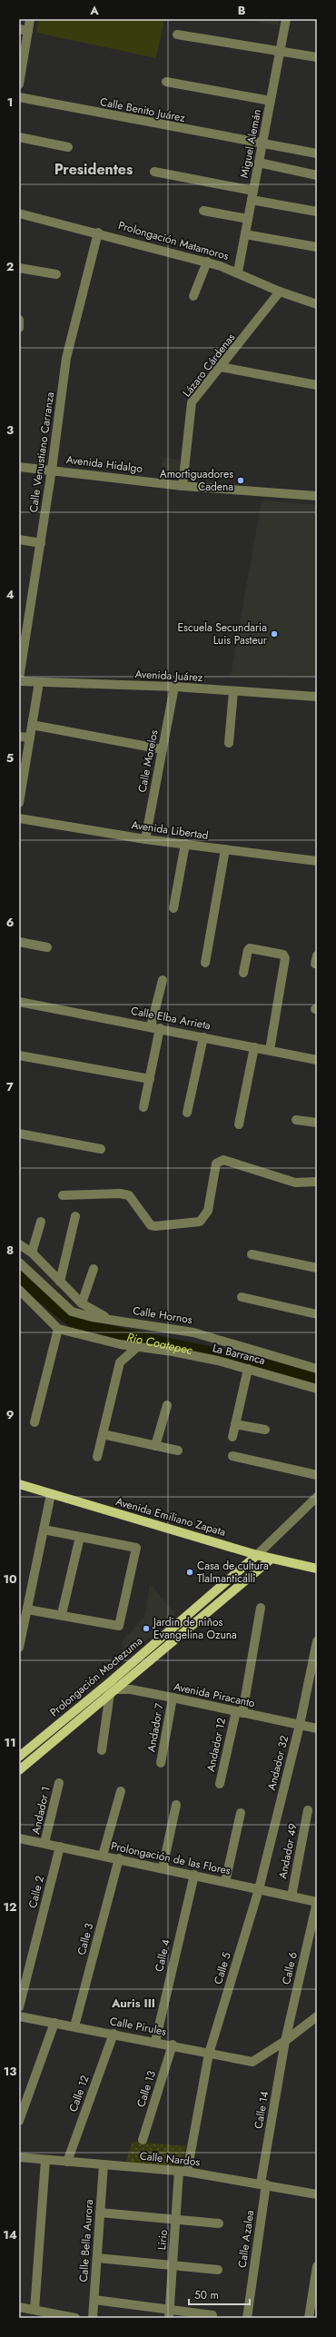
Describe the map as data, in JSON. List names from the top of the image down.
{
  "streets": {
    "main road": ["Avenida Emiliano Zapata", "Prolongación Moctezuma"],
    "street": [
      "Calle Benito Juárez",
      "Miguel Alemán",
      "Prolongación Matamoros",
      "Lázaro Cárdenas",
      "Calle Venustiano Carranza",
      "Avenida Hidalgo",
      "Avenida Juárez",
      "Calle Morelos",
      "Avenida Libertad",
      "Calle Elba Arrieta",
      "Calle Hornos",
      "La Barranca",
      "Avenida Piracanto",
      "Andador 7",
      "Andador 12",
      "Andador 32",
      "Andador 1",
      "Andador 49",
      "Prolongación de las Flores",
      "Calle 2",
      "Calle 3",
      "Calle 4",
      "Calle 5",
      "Calle 6",
      "Calle Pirules",
      "Calle 13",
      "Calle 12",
      "Calle 14",
      "Calle Nardos",
      "Calle Azalea",
      "Lirio",
      "Calle Bella Aurora"
    ]
  },
  "crossings": [
    ["Calle Benito Juárez", "Miguel Alemán"],
    ["Miguel Alemán", "Prolongación Matamoros"],
    ["Prolongación Matamoros", "Lázaro Cárdenas"],
    ["Prolongación Matamoros", "Calle Venustiano Carranza"],
    ["Lázaro Cárdenas", "Avenida Hidalgo"],
    ["Calle Venustiano Carranza", "Avenida Hidalgo"],
    ["Avenida Juárez", "Calle Morelos"],
    ["Calle Morelos", "Avenida Libertad"],
    ["Avenida Emiliano Zapata", "Prolongación Moctezuma"],
    ["Prolongación Moctezuma", "Avenida Piracanto"],
    ["Avenida Piracanto", "Andador 7"],
    ["Avenida Piracanto", "Andador 12"],
    ["Avenida Piracanto", "Andador 32"],
    ["Andador 32", "Prolongación de las Flores"],
    ["Andador 32", "Calle 5"],
    ["Andador 1", "Prolongación de las Flores"],
    ["Andador 49", "Prolongación de las Flores"],
    ["Prolongación de las Flores", "Calle 2"],
    ["Prolongación de las Flores", "Calle 3"],
    ["Prolongación de las Flores", "Calle 4"],
    ["Prolongación de las Flores", "Calle 5"],
    ["Prolongación de las Flores", "Calle 6"],
    ["Calle 3", "Calle Pirules"],
    ["Calle 4", "Calle Pirules"],
    ["Calle 5", "Calle Pirules"],
    ["Calle 6", "Calle Pirules"],
    ["Calle 6", "Calle 14"],
    ["Calle Pirules", "Calle 13"],
    ["Calle Pirules", "Calle 12"],
    ["Calle Pirules", "Calle 14"],
    ["Calle 12", "Calle Nardos"],
    ["Calle 14", "Calle Nardos"],
    ["Calle 14", "Calle Azalea"],
    ["Calle Nardos", "Calle Azalea"],
    ["Calle Nardos", "Lirio"],
    ["Calle Nardos", "Calle Bella Aurora"]
  ],
  "districts": ["Presidentes", "Auris III"],
  "water": ["Rio Coatepec"],
  "places": [
    "Amortiguadores Cadena",
    "Escuela Secundaria Luis Pasteur",
    "Casa de cultura Tlalmanticalli",
    "Jardin de niños Evangelina Ozuna"
  ],
  "scale_bar": "50 m",
  "grid": {
    "columns": ["A", "B"],
    "rows": [
      "1",
      "2",
      "3",
      "4",
      "5",
      "6",
      "7",
      "8",
      "9",
      "10",
      "11",
      "12",
      "13",
      "14"
    ]
  }
}
